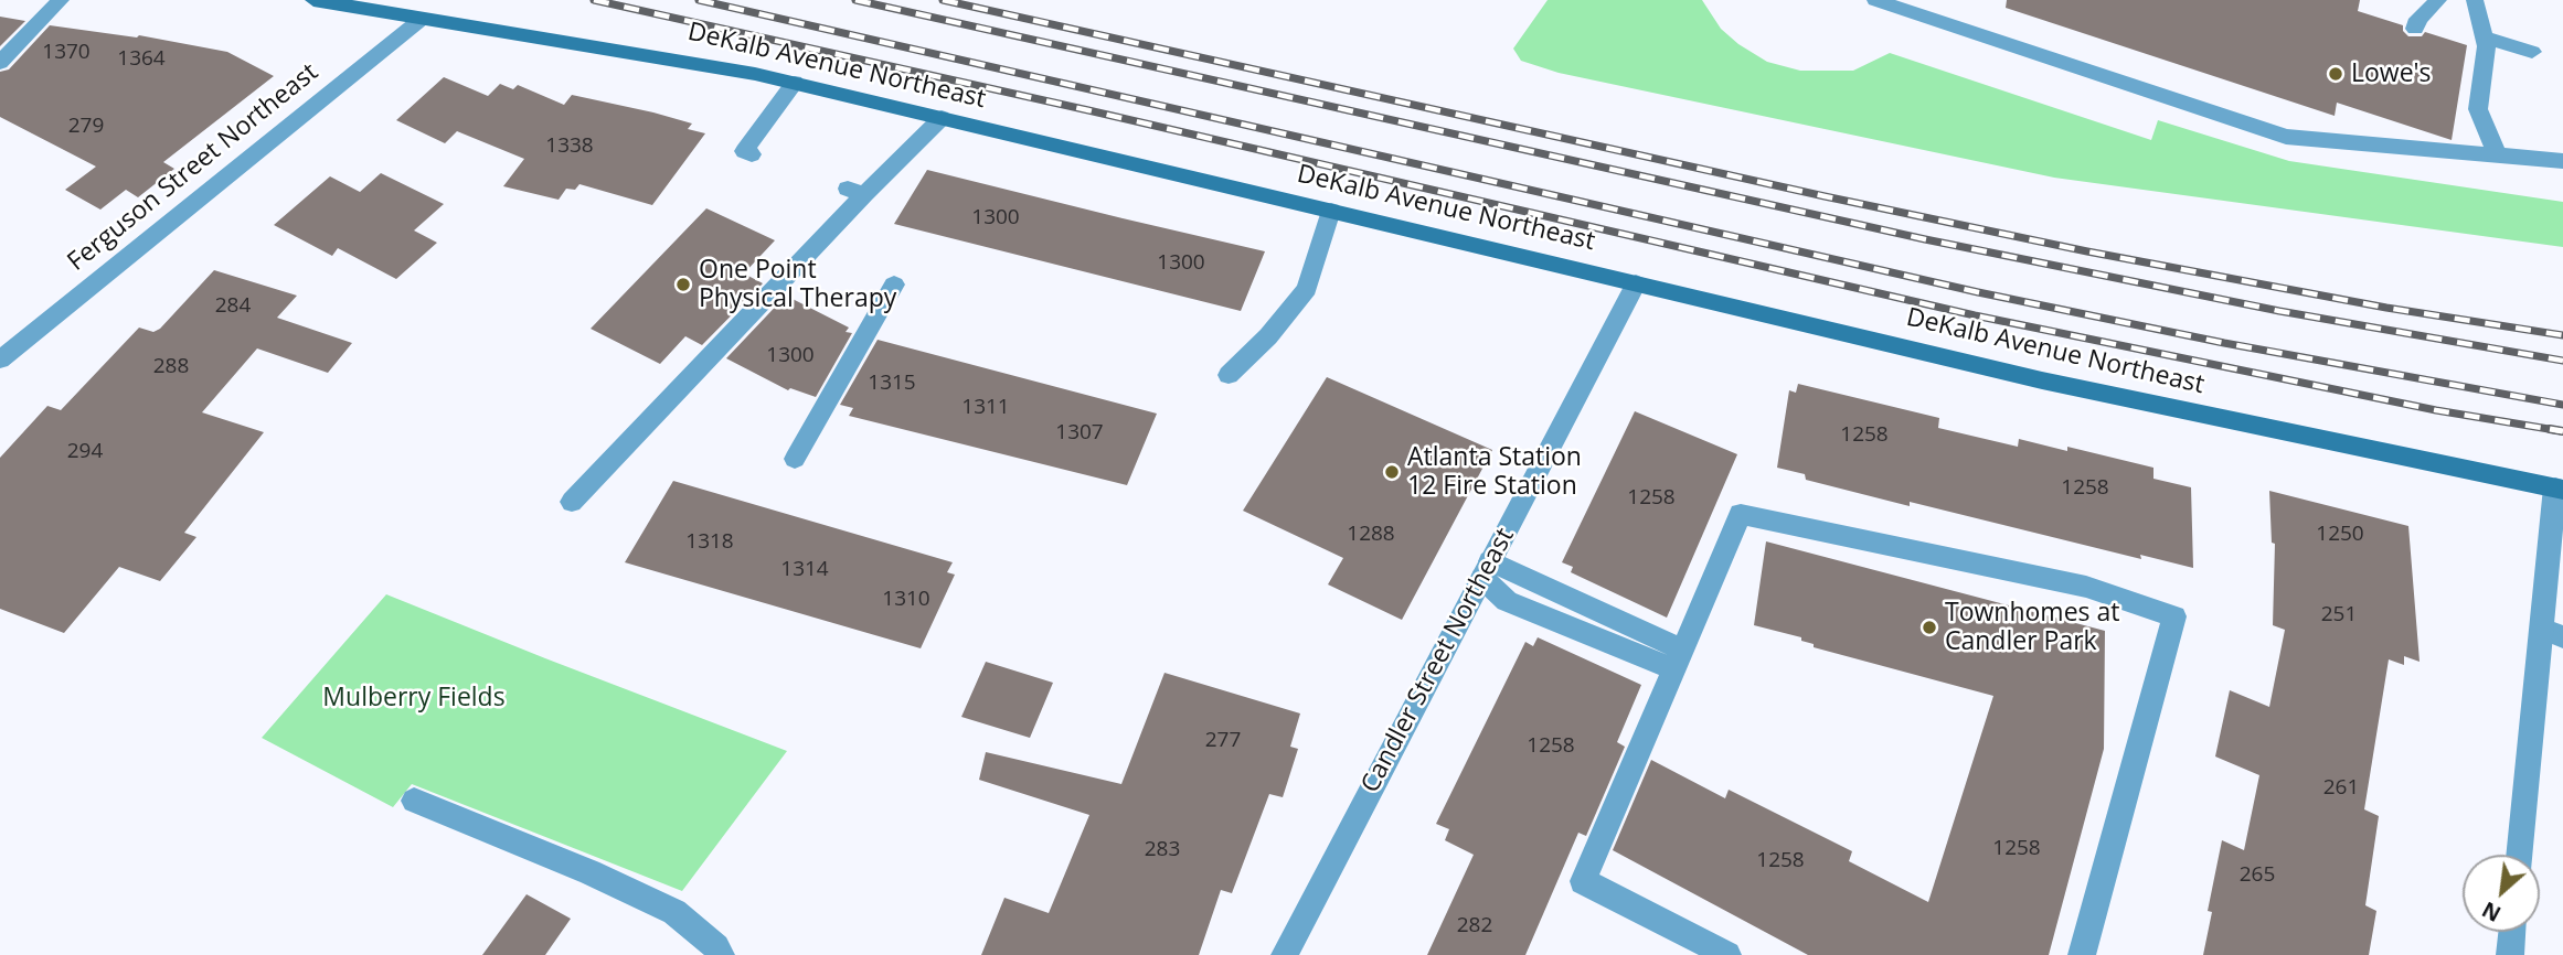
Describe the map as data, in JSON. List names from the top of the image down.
{
  "streets": {
    "main road": ["DeKalb Avenue Northeast"],
    "street": ["Ferguson Street Northeast", "Candler Street Northeast"]
  },
  "crossings": [
    ["DeKalb Avenue Northeast", "Ferguson Street Northeast"],
    ["DeKalb Avenue Northeast", "Candler Street Northeast"]
  ],
  "parks": ["Mulberry Fields"],
  "places": [
    "Lowe's",
    "One Point Physical Therapy",
    "Atlanta Station 12 Fire Station",
    "Townhomes at Candler Park"
  ],
  "house_numbers": [
    "1370",
    "1364",
    "279",
    "1338",
    "1300",
    "1300",
    "284",
    "1300",
    "288",
    "1315",
    "1311",
    "1307",
    "1258",
    "294",
    "1258",
    "1258",
    "1288",
    "1250",
    "1318",
    "1314",
    "1310",
    "251",
    "277",
    "1258",
    "261",
    "1258",
    "283",
    "1258",
    "265",
    "282"
  ],
  "north": "bottom left"
}
